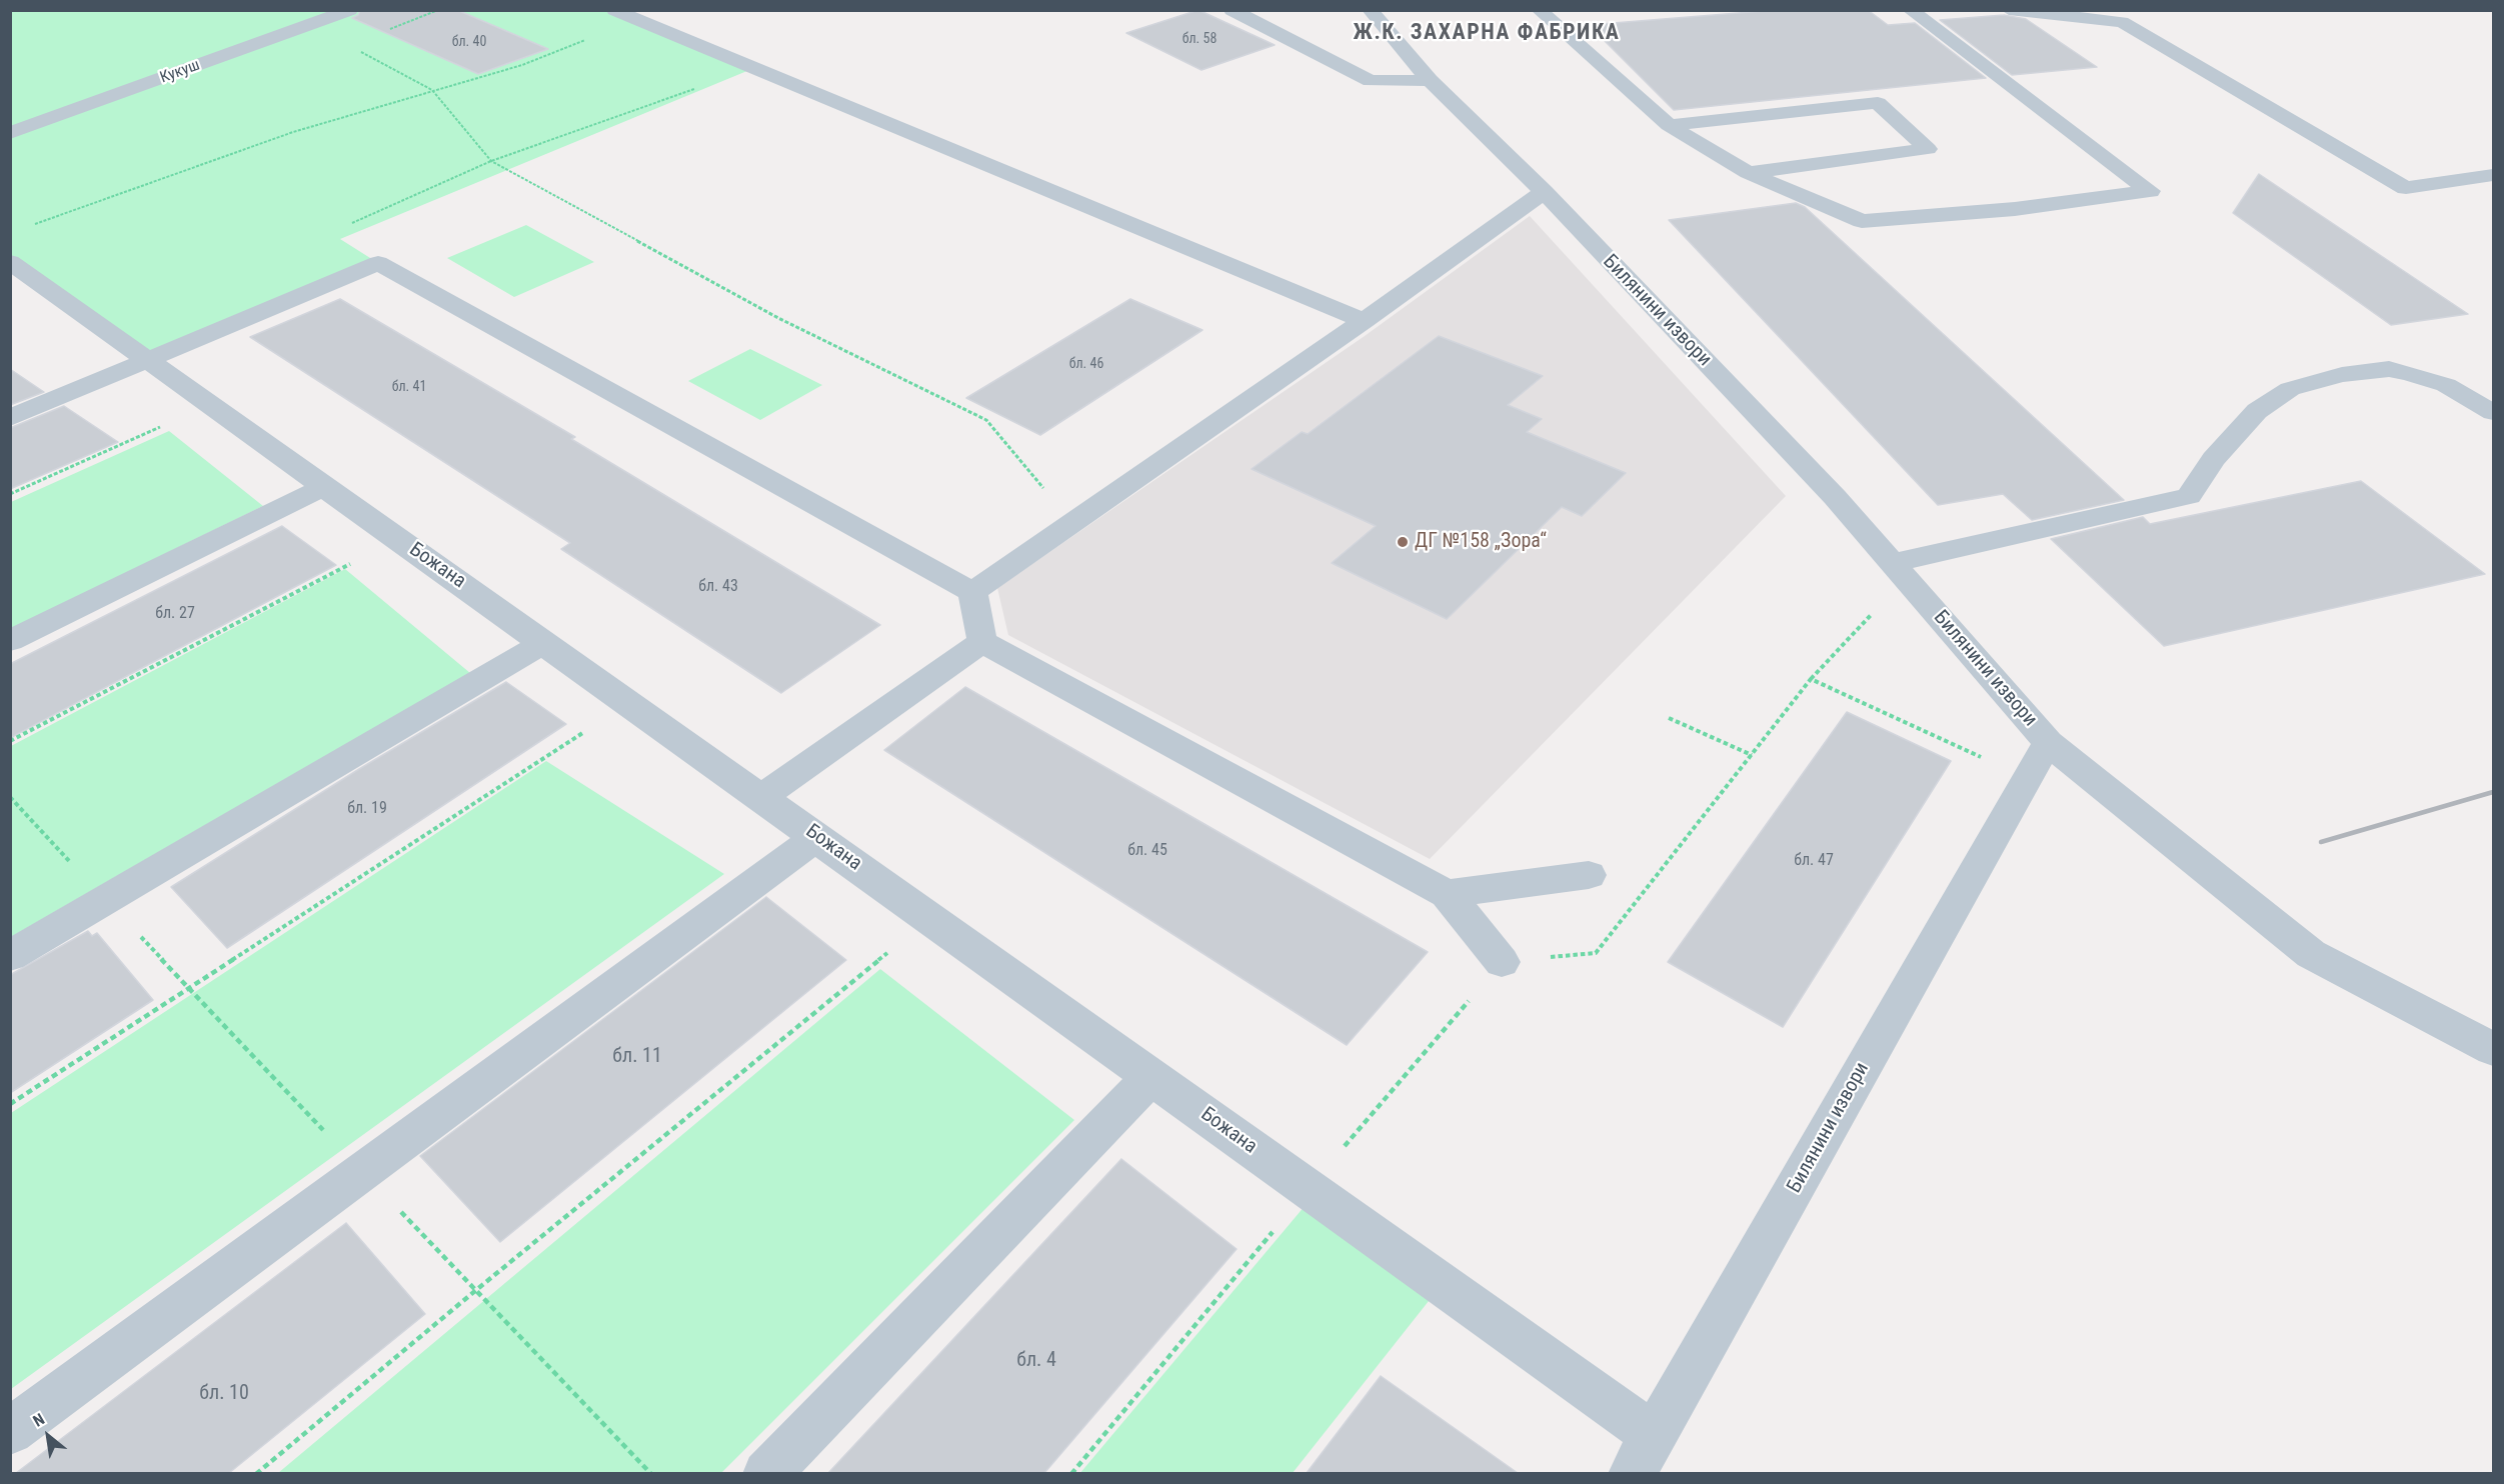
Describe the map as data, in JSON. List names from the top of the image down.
{
  "streets": {
    "street": ["Кукуш", "Билянини извори", "Божана"]
  },
  "crossings": [
    ["Билянини извори", "Божана"]
  ],
  "districts": ["Ж.К. ЗАХАРНА ФАБРИКА"],
  "places": ["ДГ №158 „Зора“"],
  "house_numbers": [
    "бл. 58",
    "бл. 40",
    "бл. 46",
    "бл. 41",
    "бл. 43",
    "бл. 27",
    "бл. 19",
    "бл. 45",
    "бл. 47",
    "бл. 11",
    "бл. 4",
    "бл. 10"
  ],
  "north": "top left"
}
